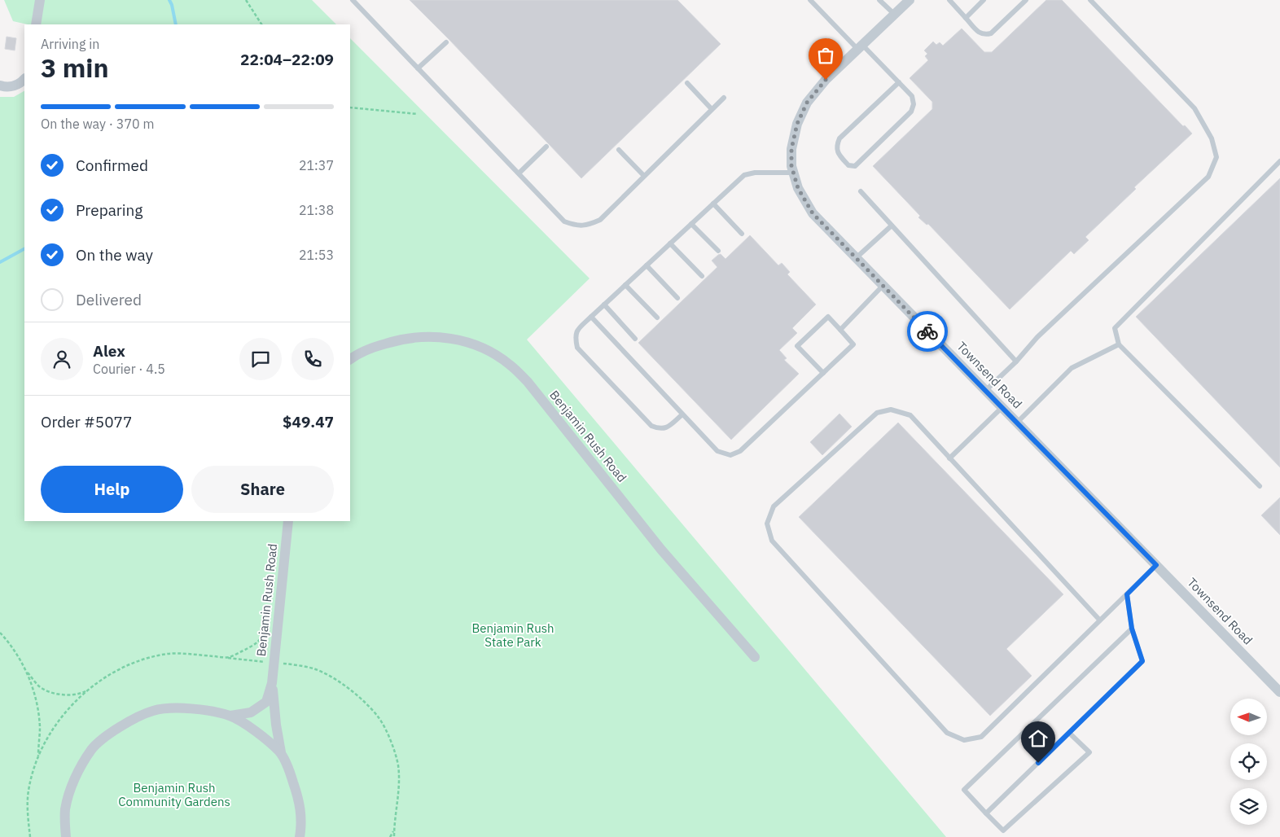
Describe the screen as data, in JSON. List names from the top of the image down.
{
  "streets": {
    "street": ["Townsend Road", "Benjamin Rush Road"]
  },
  "parks": ["Benjamin Rush State Park", "Benjamin Rush Community Gardens"],
  "north": "left",
  "page": {
    "heading": ["3 min", "Arriving in", "22:04–22:09"],
    "panel": [
      "Alex",
      "Courier · 4.5",
      "Order #5077",
      "$49.47"
    ],
    "bar": "On the way · 370 m",
    "list": [
      ["Confirmed", "21:37"],
      ["Preparing", "21:38"],
      ["On the way", "21:53"],
      "Delivered"
    ],
    "buttons": ["Help", "Share"]
  }
}
